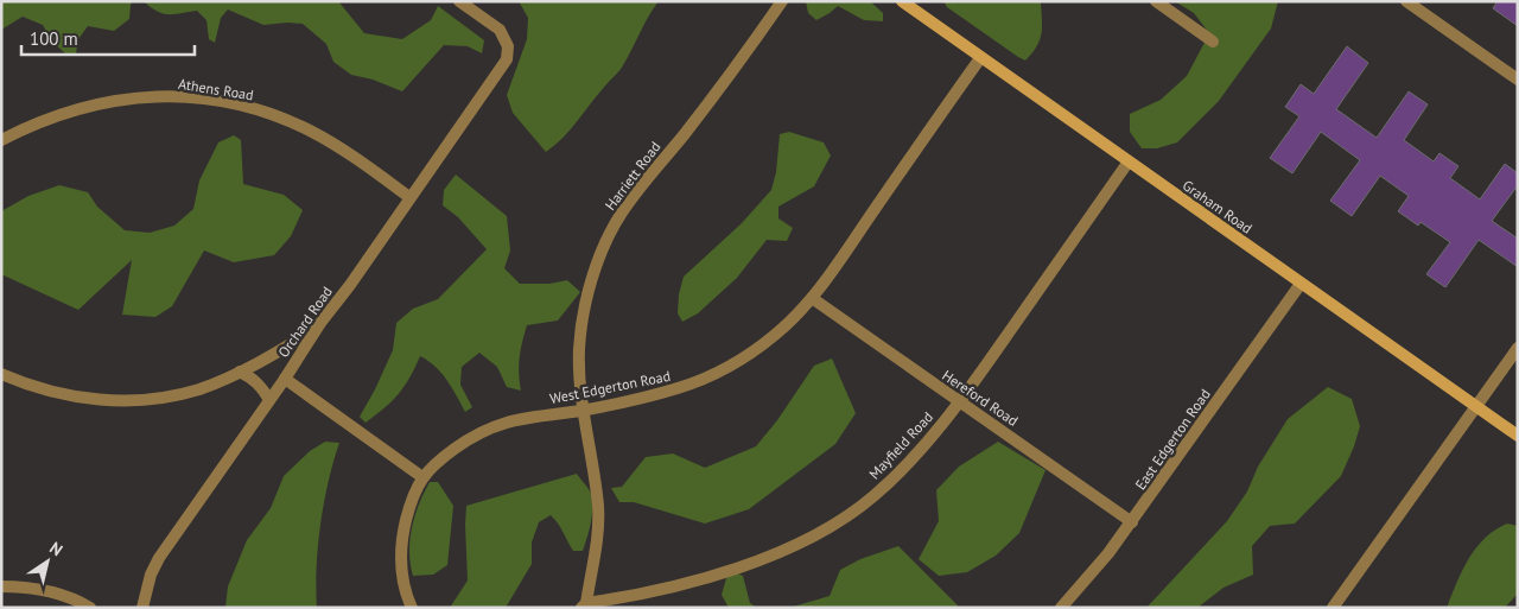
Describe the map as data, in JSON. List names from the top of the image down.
{
  "streets": {
    "main road": ["Graham Road"],
    "street": [
      "Athens Road",
      "Harriett Road",
      "Orchard Road",
      "West Edgerton Road",
      "Hereford Road",
      "East Edgerton Road",
      "Mayfield Road"
    ]
  },
  "crossings": [
    ["Athens Road", "Orchard Road"],
    ["Harriett Road", "West Edgerton Road"],
    ["Harriett Road", "Mayfield Road"],
    ["Graham Road", "West Edgerton Road"],
    ["Graham Road", "East Edgerton Road"],
    ["Graham Road", "Mayfield Road"],
    ["West Edgerton Road", "Hereford Road"],
    ["Hereford Road", "East Edgerton Road"],
    ["Hereford Road", "Mayfield Road"]
  ],
  "scale_bar": "100 m",
  "north": "top right"
}
